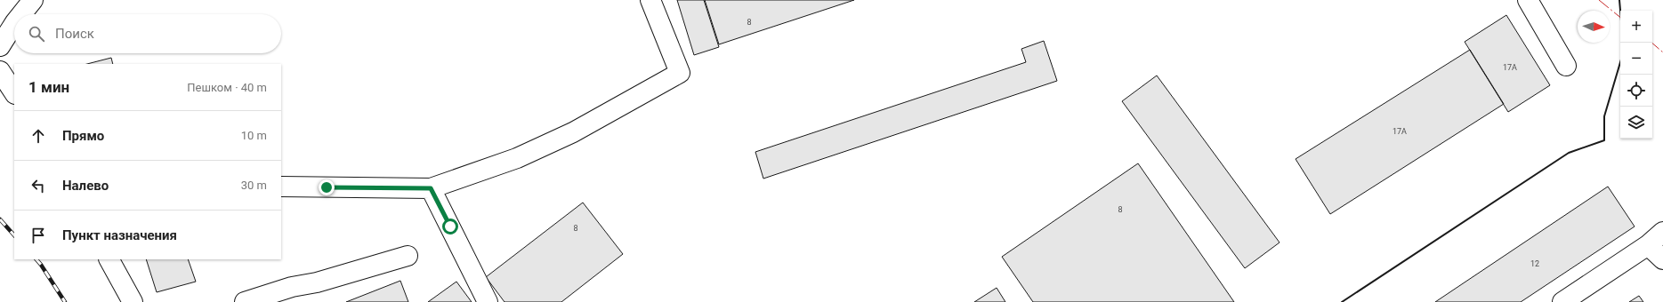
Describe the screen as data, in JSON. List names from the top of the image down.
{
  "house_numbers": [
    "8",
    "17А",
    "17А",
    "8",
    "8",
    "12"
  ],
  "north": "right",
  "page": {
    "map_buttons": ["+", "−"],
    "search": "Поиск",
    "heading": ["1 мин", "Пешком · 40 m"],
    "list": [
      ["Прямо", "10 m"],
      ["Налево", "30 m"],
      "Пункт назначения"
    ]
  }
}
